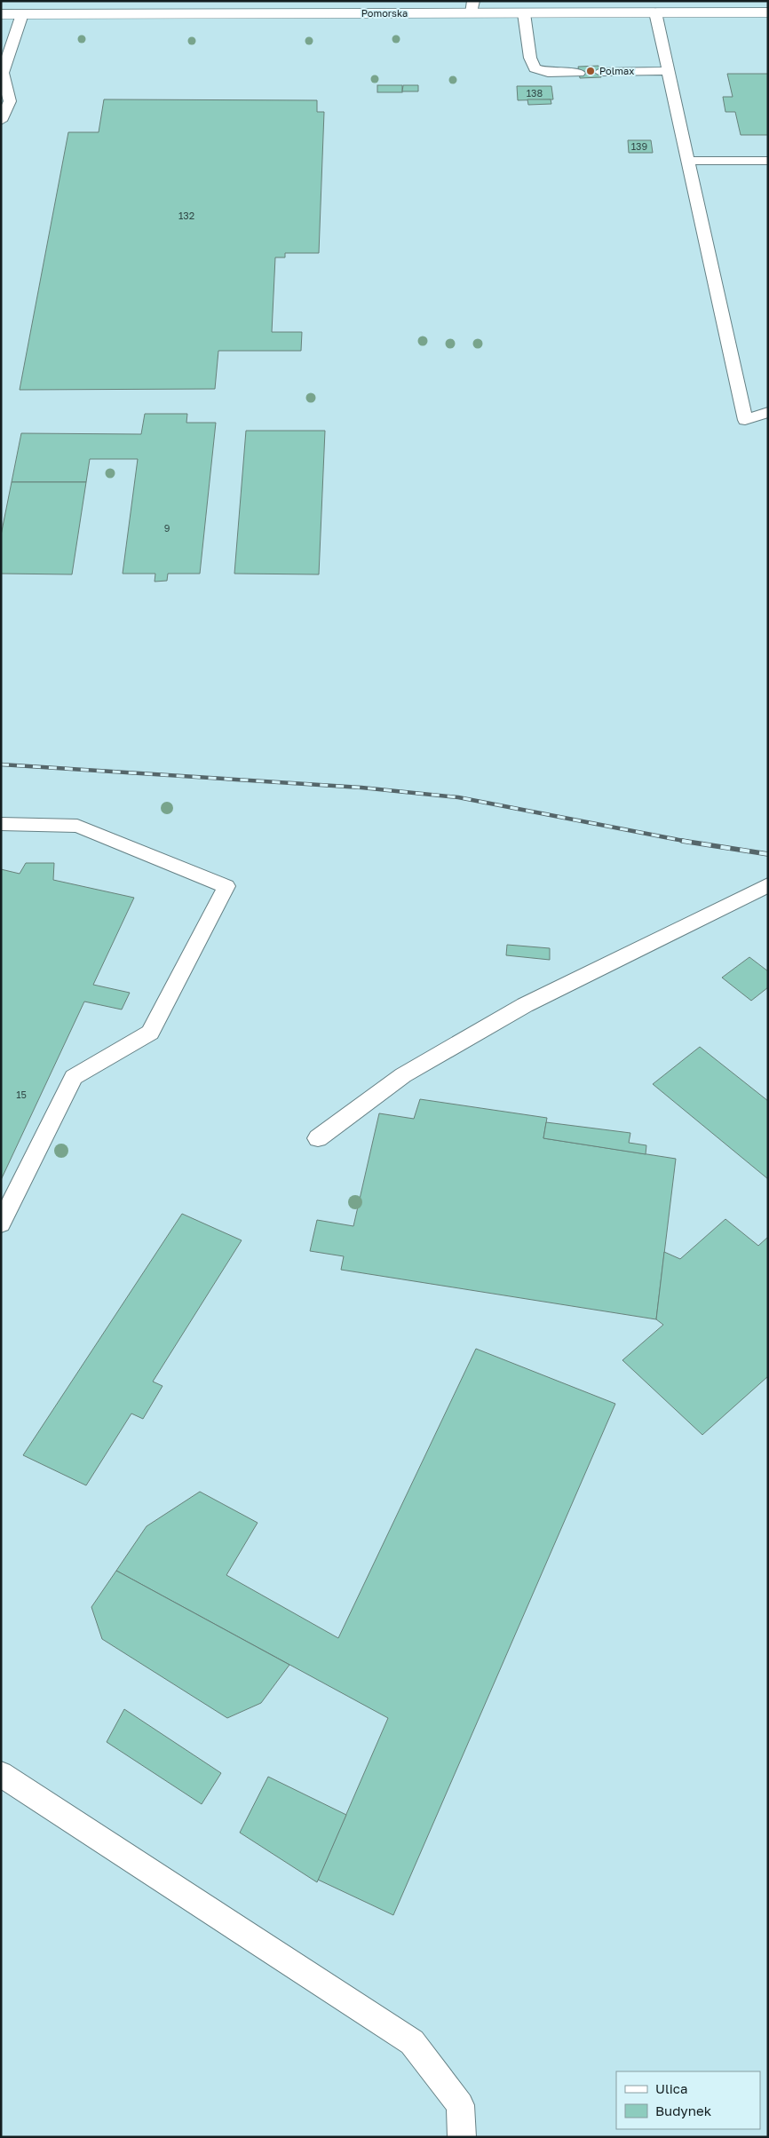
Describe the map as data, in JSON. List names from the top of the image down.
{
  "streets": {
    "street": ["Pomorska"]
  },
  "places": ["Polmax"],
  "house_numbers": [
    "138",
    "139",
    "132",
    "9",
    "15"
  ],
  "legend": ["Ulica", "Budynek"]
}
